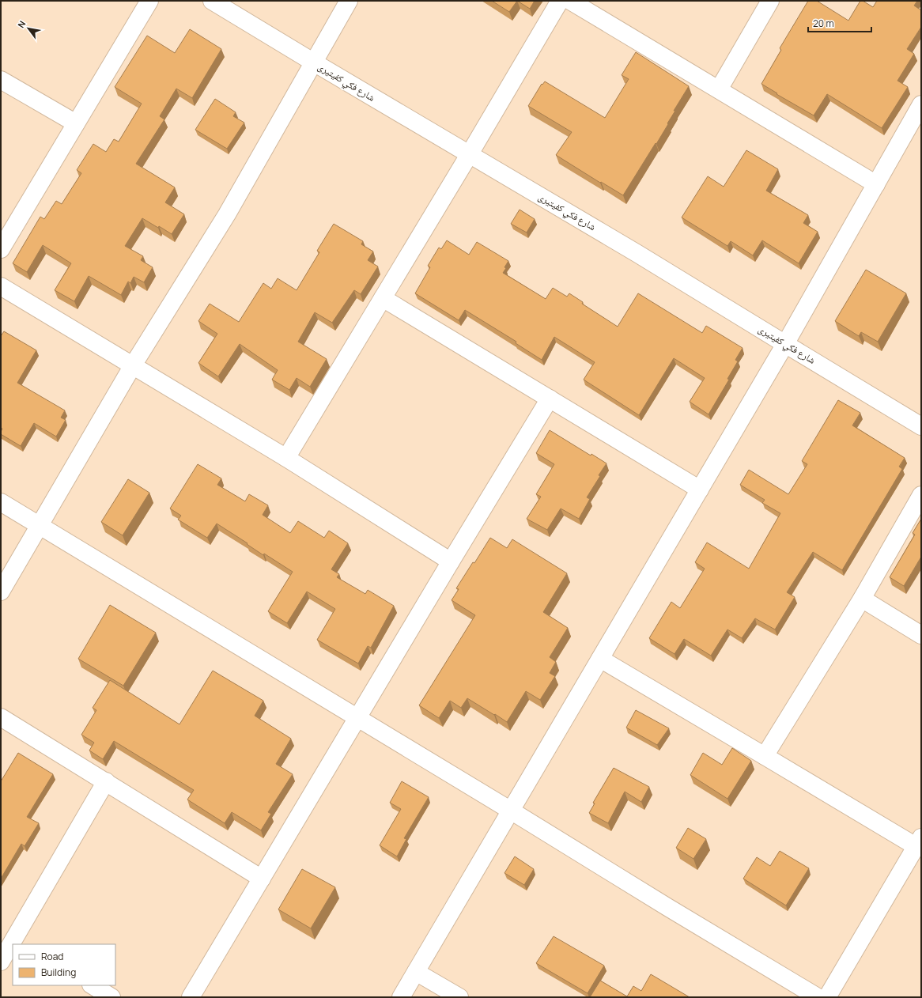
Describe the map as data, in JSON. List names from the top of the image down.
{
  "streets": {
    "street": ["شارع فكي كفيتيرى"]
  },
  "legend": ["Road", "Building"],
  "scale_bar": "20 m",
  "north": "top left"
}
